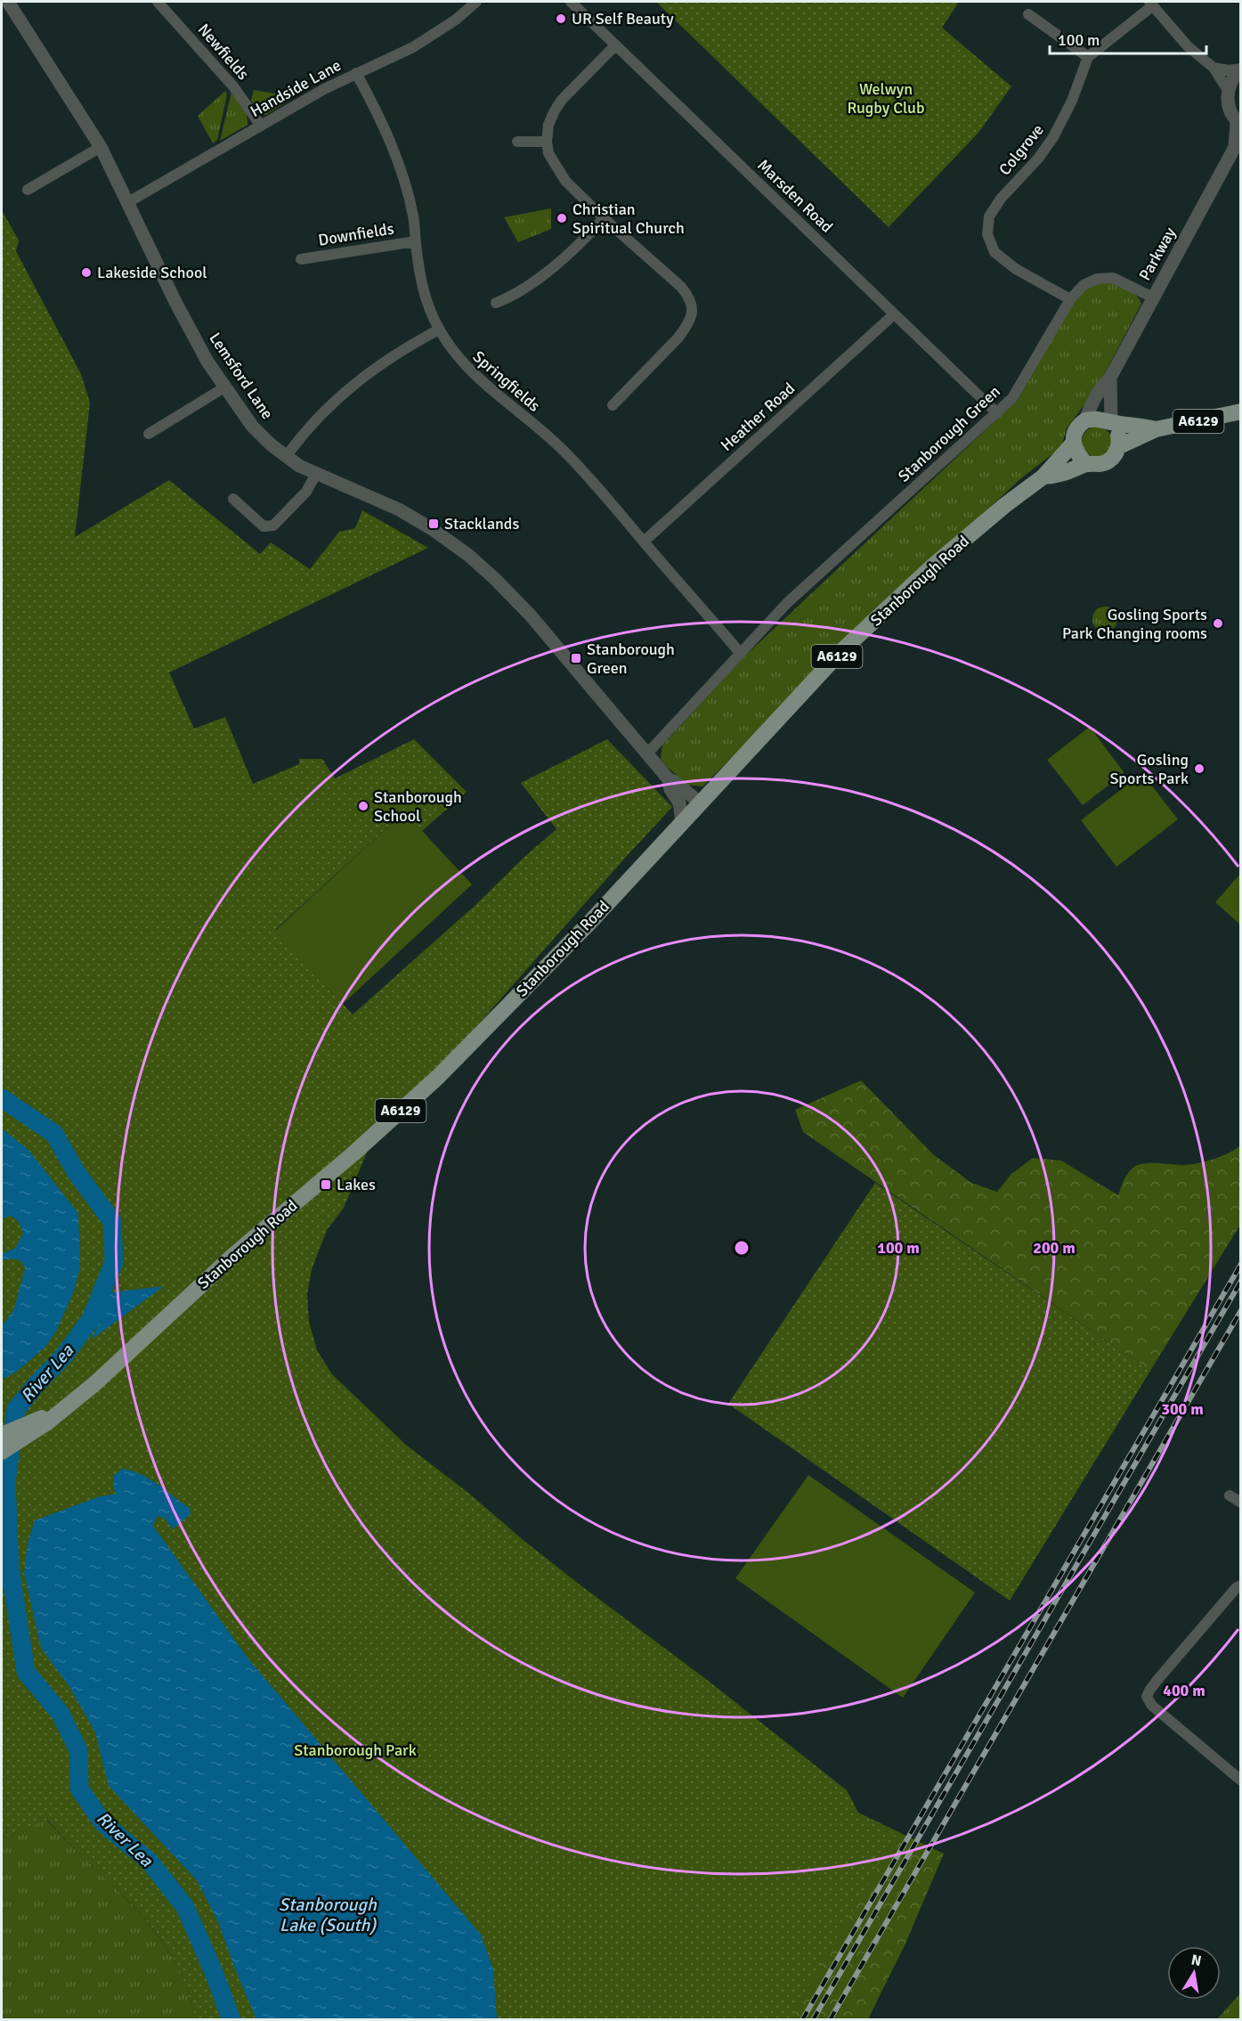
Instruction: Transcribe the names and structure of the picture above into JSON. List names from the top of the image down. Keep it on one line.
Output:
{"streets":{"main road":["A6129","Stanborough Road"],"street":["Newfields","Handside Lane","Colgrove","Marsden Road","Downfields","Parkway","Lemsford Lane","Springfields","Heather Road","Stanborough Green"]},"crossings":[["Newfields","Handside Lane"],["Handside Lane","Lemsford Lane"],["Handside Lane","Springfields"],["Colgrove","Stanborough Green"],["Marsden Road","Heather Road"],["Marsden Road","Stanborough Green"],["Downfields","Springfields"],["Parkway","Stanborough Green"],["Parkway","Stanborough Road"],["Lemsford Lane","Stanborough Green"],["Lemsford Lane","Stanborough Road"],["Springfields","Heather Road"],["Springfields","Stanborough Green"],["A6129","Stanborough Road"]],"water":["River Lea","Stanborough Lake (South)"],"parks":["Welwyn Rugby Club","Stanborough Park"],"places":{"other":["UR Self Beauty","Christian Spiritual Church","Lakeside School","Gosling Sports Park Changing rooms","Gosling Sports Park","Stanborough School"],"transit":["Stacklands","Stanborough Green","Lakes"]},"scale_bar":"100 m","north":"top","rings":["100 m","200 m","300 m","400 m"]}
